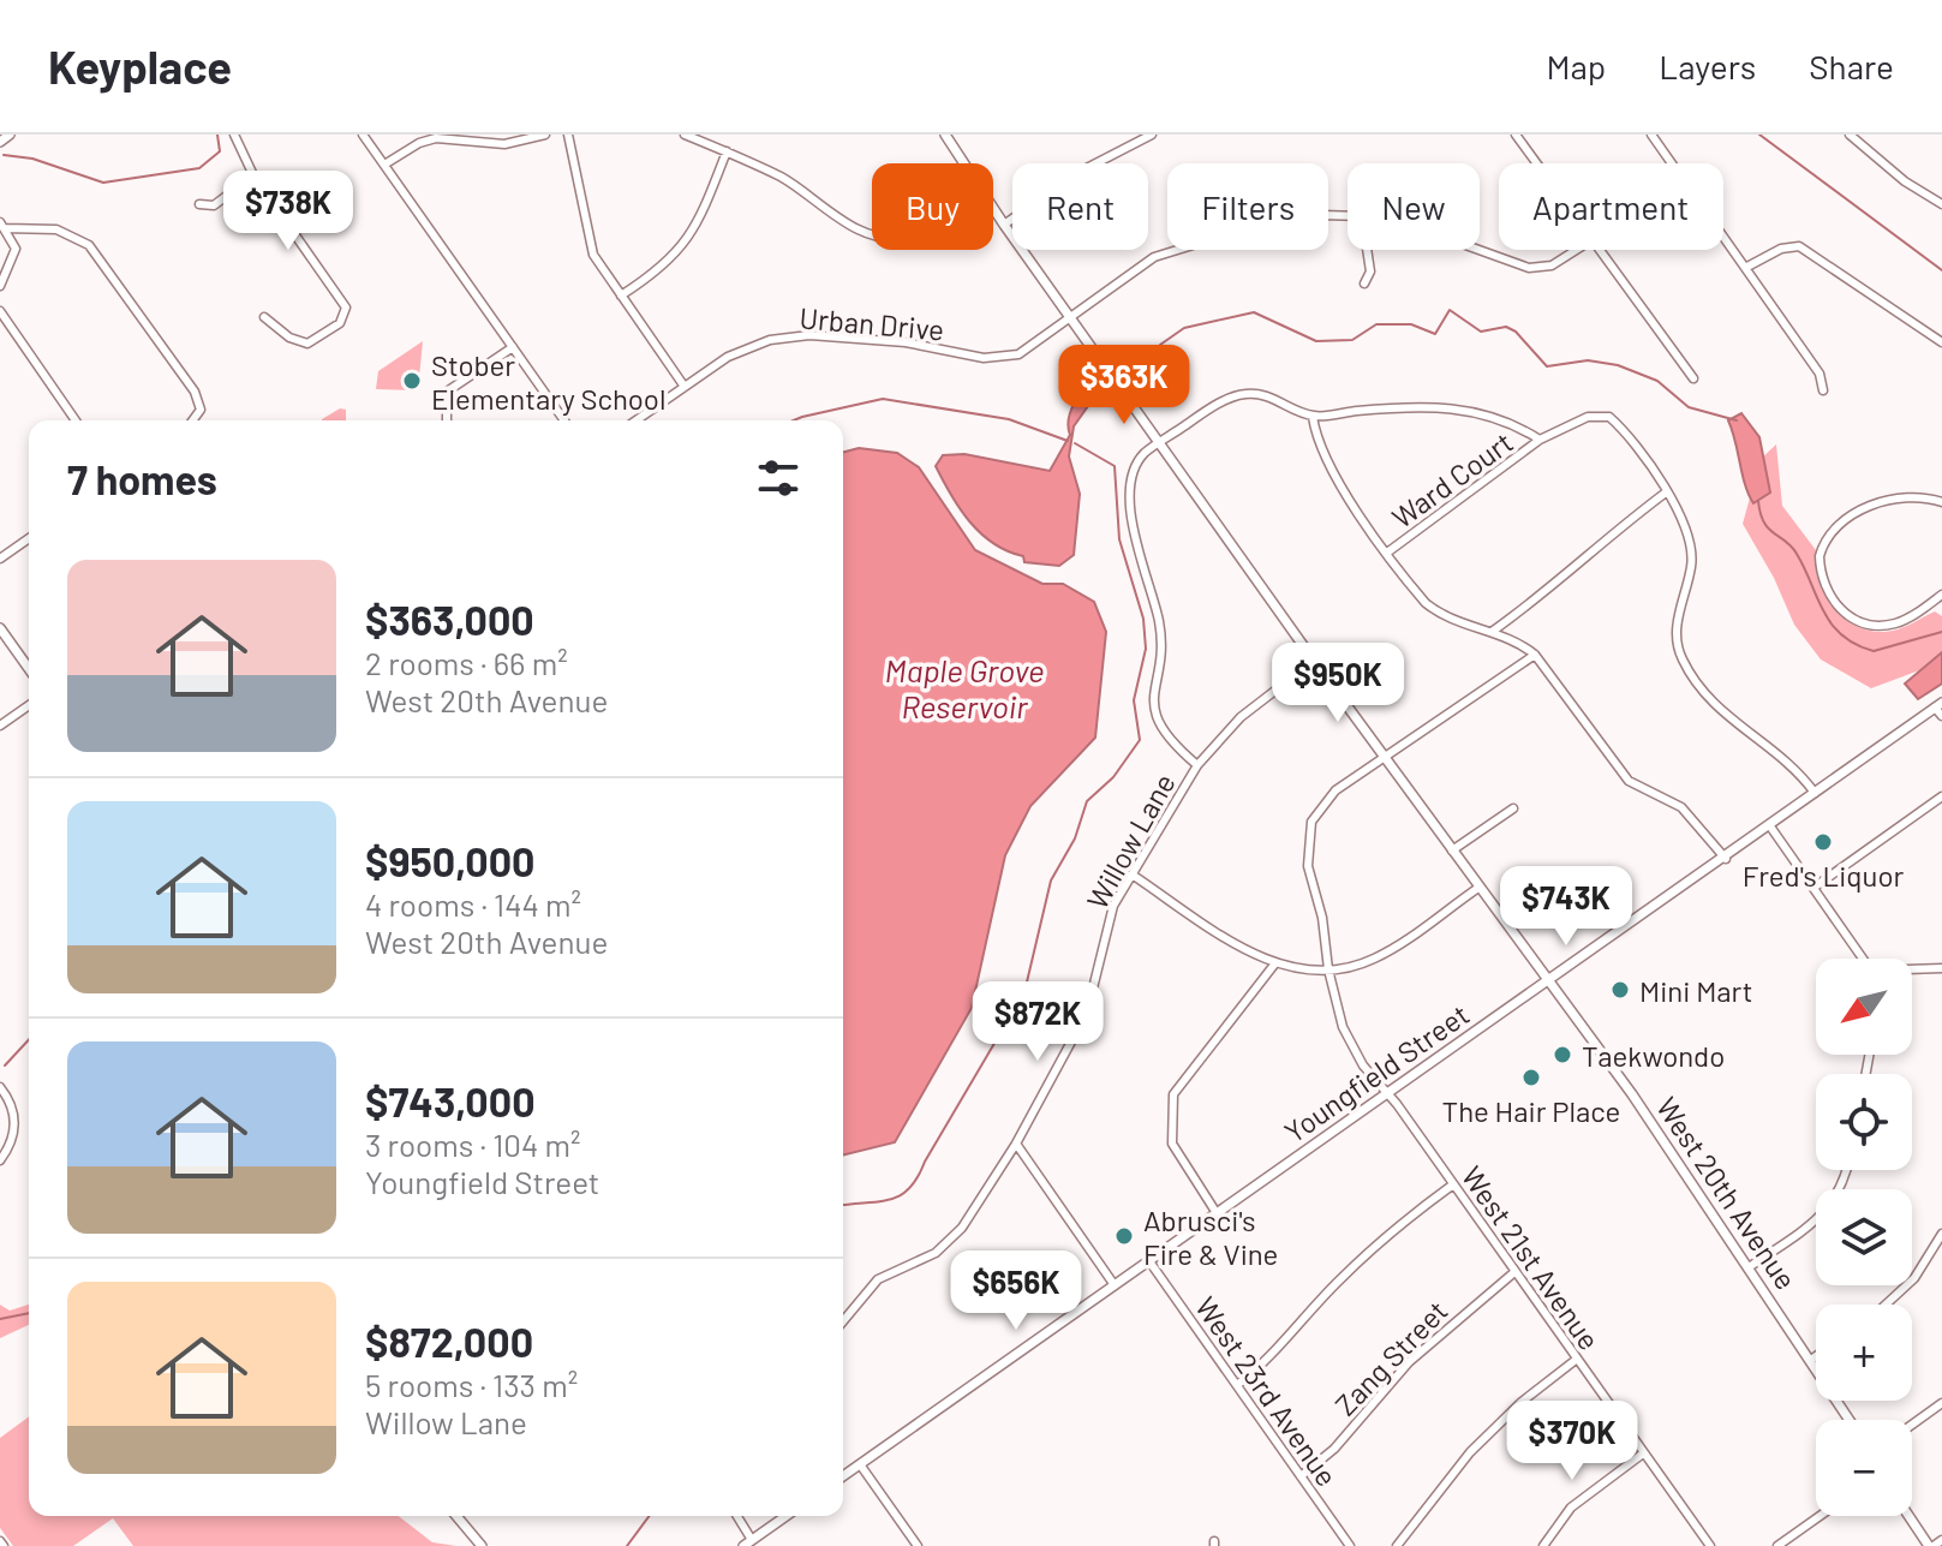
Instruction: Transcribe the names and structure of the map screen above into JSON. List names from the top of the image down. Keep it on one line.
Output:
{"streets":{"street":["Urban Drive","Ward Court","Willow Lane","Youngfield Street","West 20th Avenue","West 21st Avenue","Zang Street","West 23rd Avenue"]},"crossings":[["Urban Drive","West 20th Avenue"],["Ward Court","Willow Lane"],["Willow Lane","West 20th Avenue"],["Youngfield Street","West 20th Avenue"],["Youngfield Street","West 21st Avenue"],["Youngfield Street","West 23rd Avenue"],["West 20th Avenue","West 21st Avenue"],["West 21st Avenue","Zang Street"],["Zang Street","West 23rd Avenue"]],"water":["Maple Grove Reservoir"],"places":["Stober Elementary School","Fred's Liquor","Mini Mart","Taekwondo","The Hair Place","Abrusci's Fire & Vine"],"north":"bottom left","page":{"header":"Keyplace","nav":["Map","Layers","Share"],"chip":["Buy","Rent","Filters","New","Apartment"],"price":["$738K","$363K","$950K","$743K","$872K","$656K","$370K"],"heading":"7 homes","list":[{"name":"$363,000","note":"2 rooms · 66 m² · West 20th Avenue"},{"name":"$950,000","note":"4 rooms · 144 m² · West 20th Avenue"},{"name":"$743,000","note":"3 rooms · 104 m² · Youngfield Street"},{"name":"$872,000","note":"5 rooms · 133 m² · Willow Lane"}],"map_buttons":["+","−"]}}
